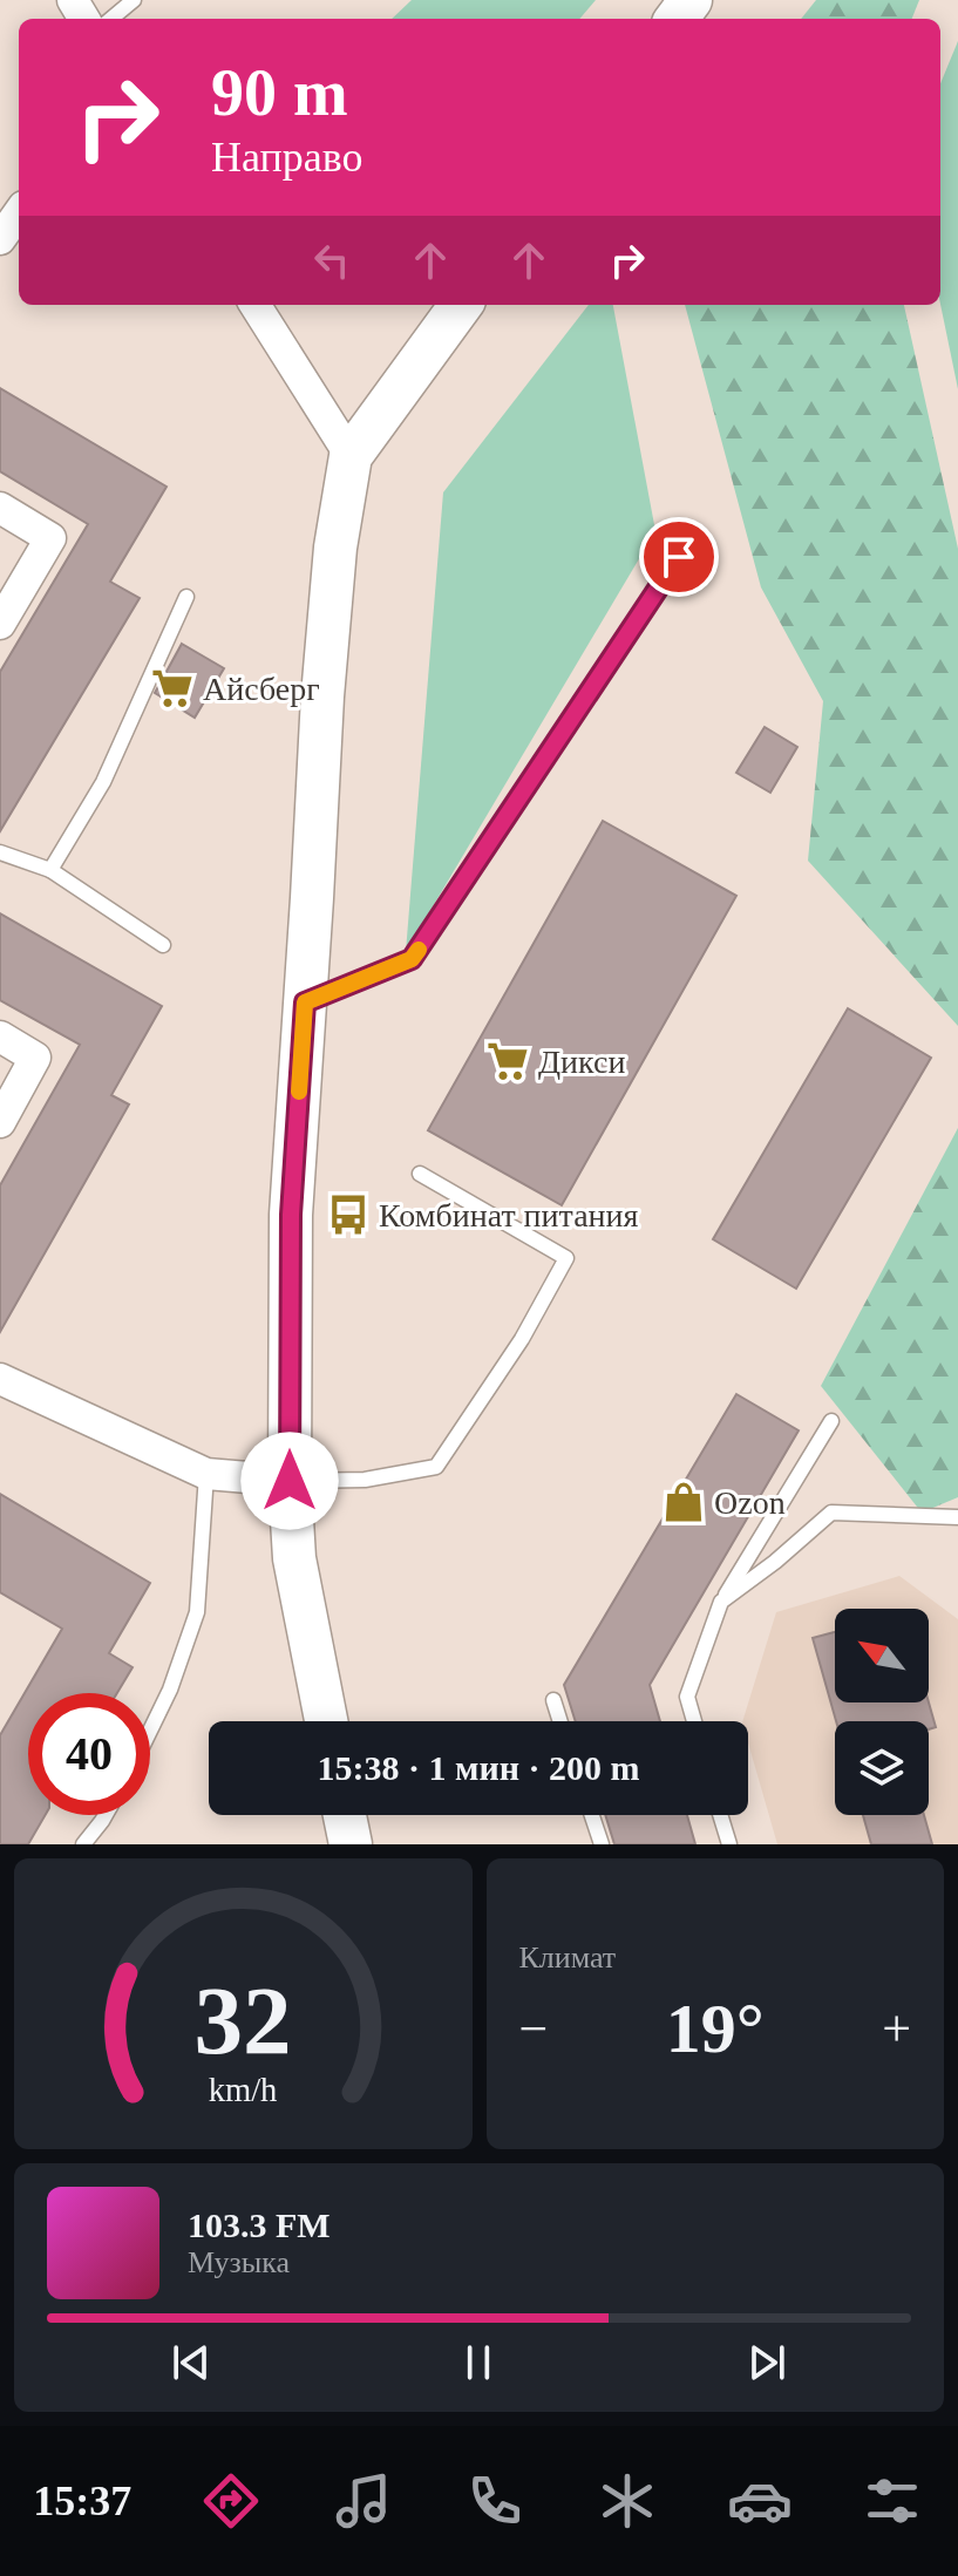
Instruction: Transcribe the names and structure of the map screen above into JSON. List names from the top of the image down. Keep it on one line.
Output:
{"places":{"supermarket":["Айсберг","Дикси"],"bus stop":["Комбинат питания"],"shop":["Ozon"]},"north":"top left","page":{"turn":["90 m","Направо"],"limit":"40","trip":"15:38 · 1 мин · 200 m","tile":"Климат","heat":["−","19°","+"],"song":["103.3 FM","Музыка"],"tabs":"15:37","gauge":["32","km/h"]}}
